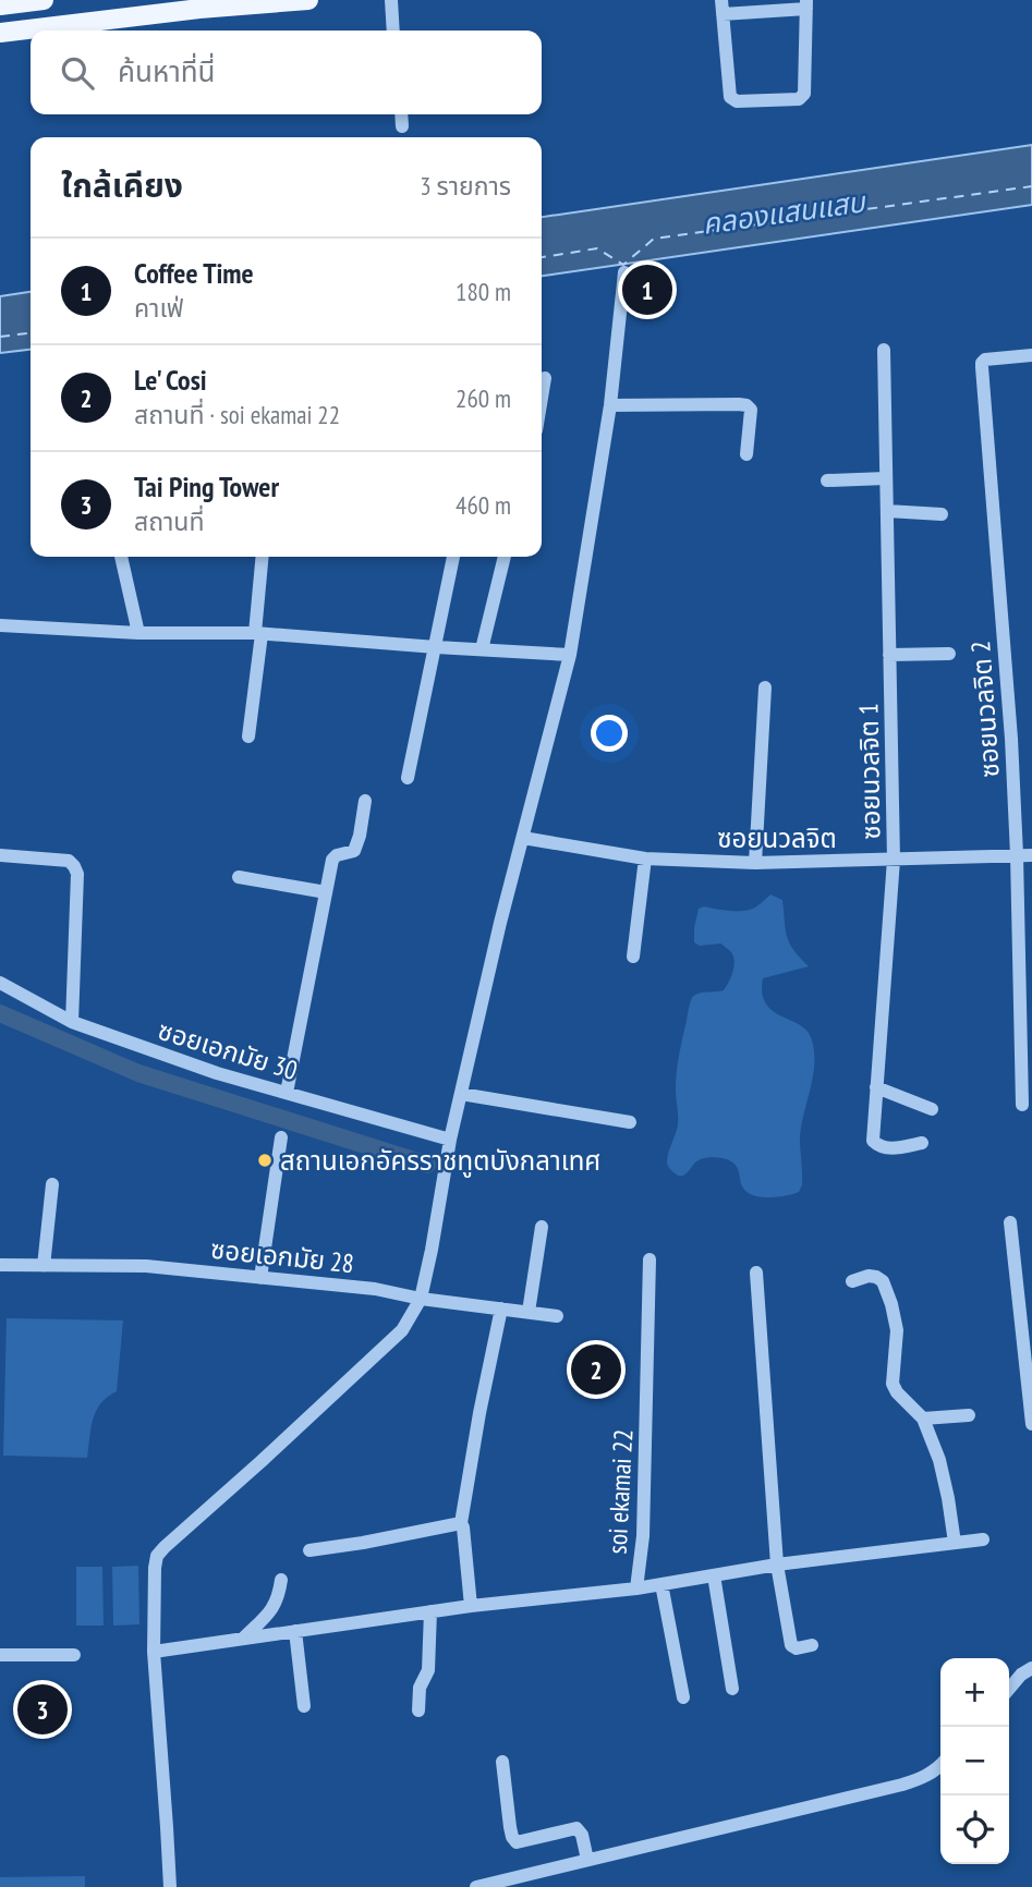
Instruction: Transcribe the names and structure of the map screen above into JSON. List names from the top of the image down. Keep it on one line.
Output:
{"streets":{"street":["ซอยนวลจิต 2","ซอยนวลจิต 1","ซอยนวลจิต","ซอยเอกมัย 30","ซอยเอกมัย 28","soi ekamai 22"]},"crossings":[["ซอยนวลจิต 2","ซอยนวลจิต"],["ซอยนวลจิต 1","ซอยนวลจิต"]],"water":["คลองแสนแสบ"],"places":["สถานเอกอัครราชทูตบังกลาเทศ"],"page":{"search":"ค้นหาที่นี่","heading":["ใกล้เคียง","3 รายการ"],"list":[{"mark":"1","name":"Coffee Time","note":"คาเฟ่","value":"180 m"},{"mark":"2","name":"Le' Cosi","note":"สถานที่ · soi ekamai 22","value":"260 m"},{"mark":"3","name":"Tai Ping Tower","note":"สถานที่","value":"460 m"}],"pins":["1","2","3"],"map_buttons":["+","−"]}}
